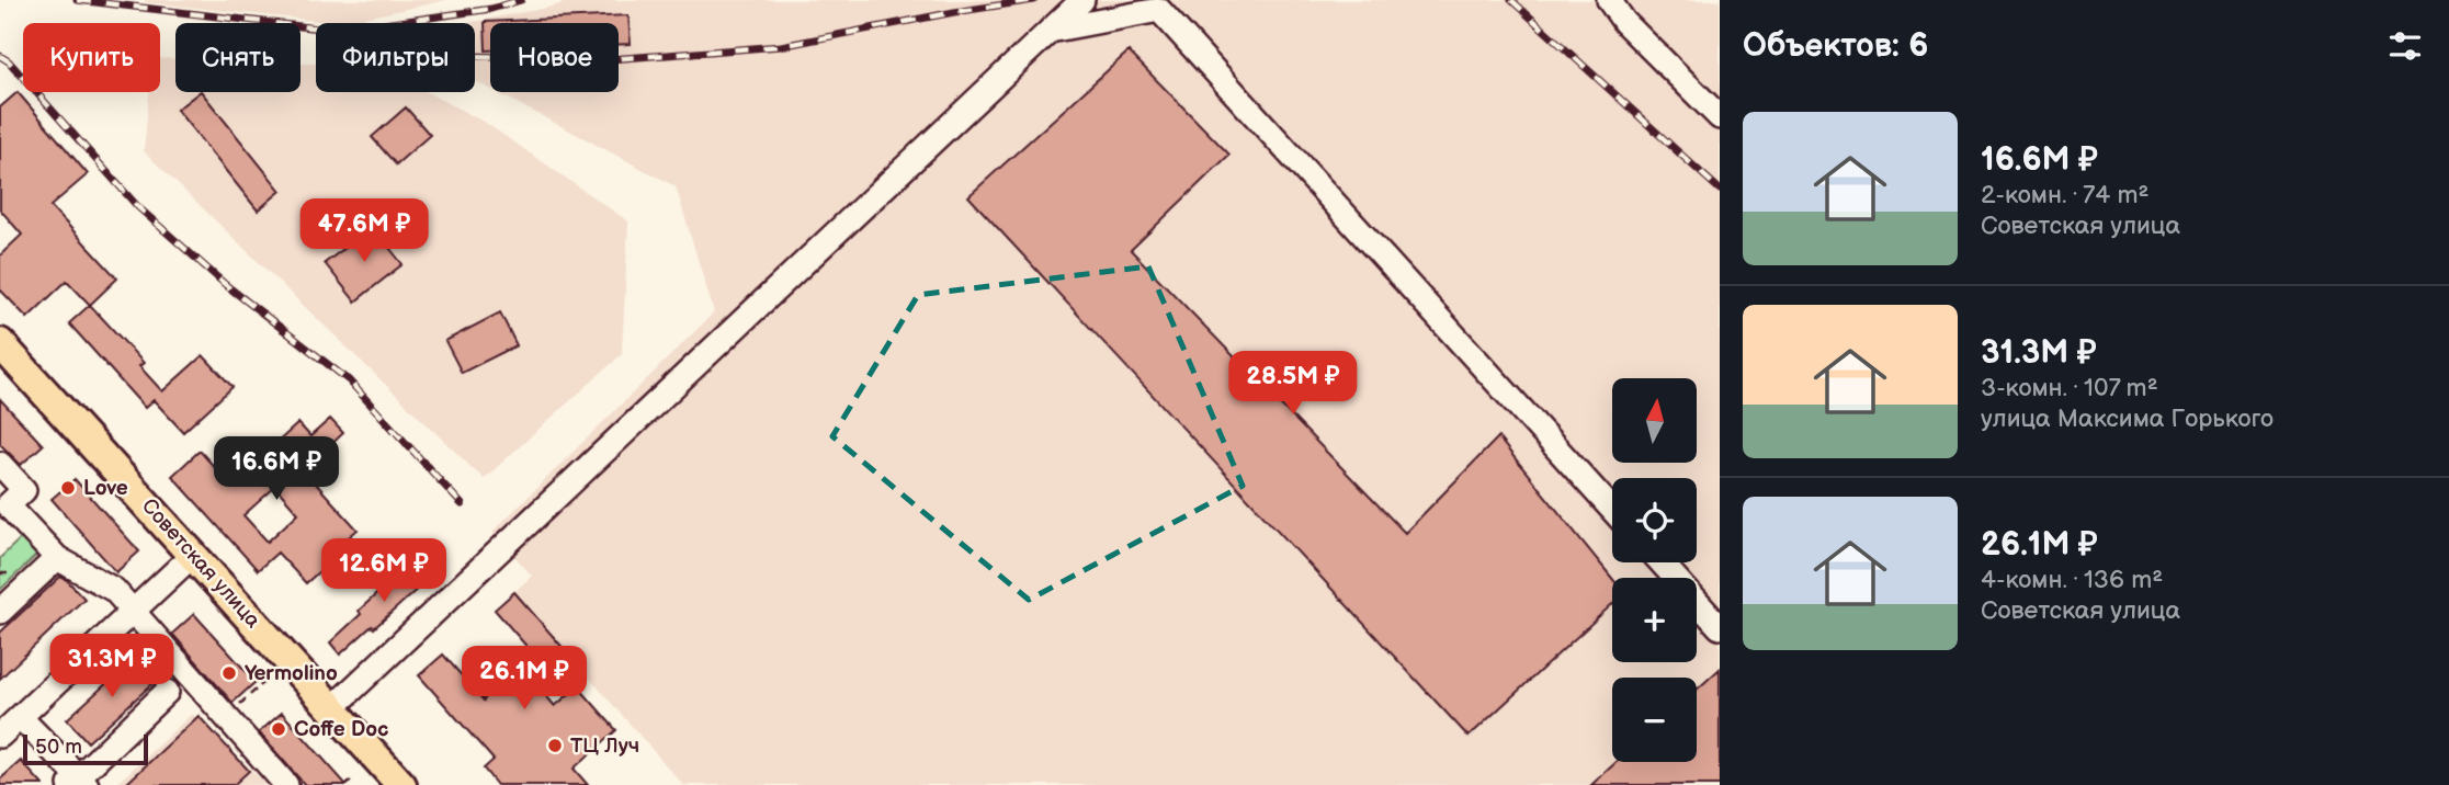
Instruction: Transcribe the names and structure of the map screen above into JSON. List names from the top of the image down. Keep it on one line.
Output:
{"streets":{"main road":["Советская улица"]},"places":["Love","Yermolino","Coffe Doc","ТЦ Луч"],"scale_bar":"50 m","north":"top","page":{"heading":"Объектов: 6","chip":["Купить","Снять","Фильтры","Новое"],"list":[{"name":"16.6M ₽","note":"2-комн. · 74 m² · Советская улица"},{"name":"31.3M ₽","note":"3-комн. · 107 m² · улица Максима Горького"},{"name":"26.1M ₽","note":"4-комн. · 136 m² · Советская улица"}],"price":["47.6M ₽","28.5M ₽","16.6M ₽","12.6M ₽","31.3M ₽","26.1M ₽"],"map_buttons":["+","−"],"scale":"50 m"}}
